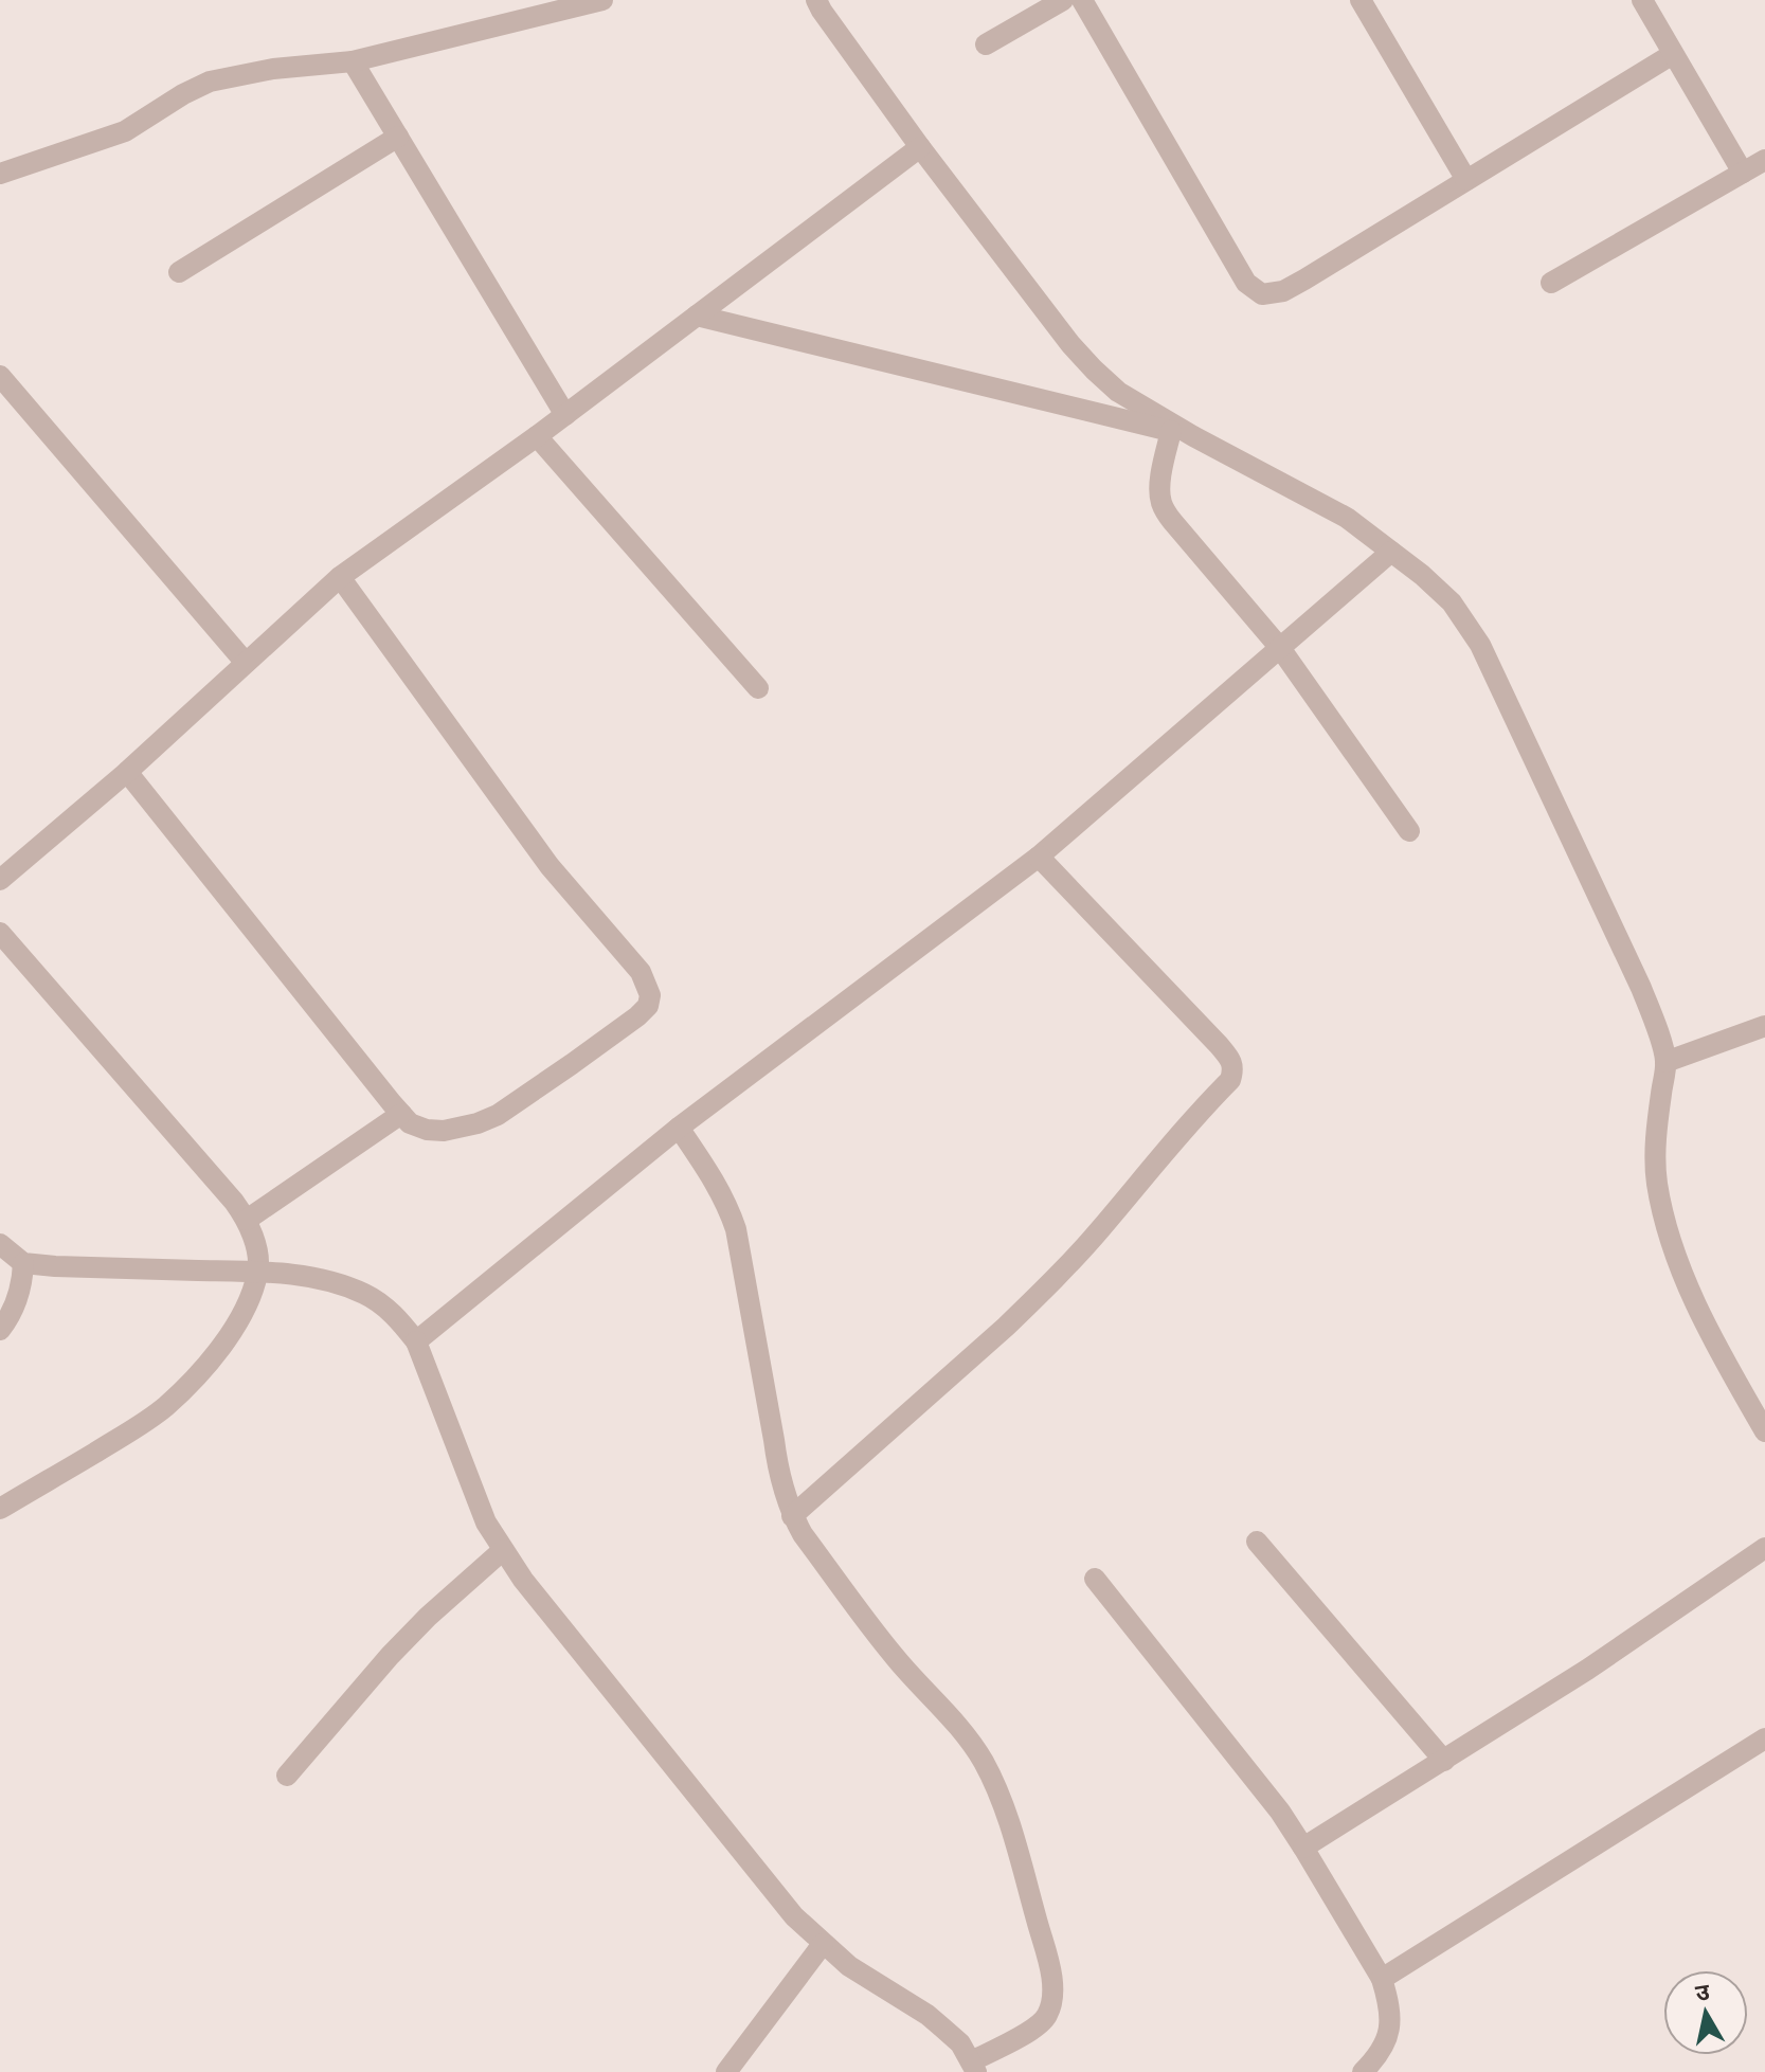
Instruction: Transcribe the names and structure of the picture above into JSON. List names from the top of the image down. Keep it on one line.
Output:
{"north":"top"}
